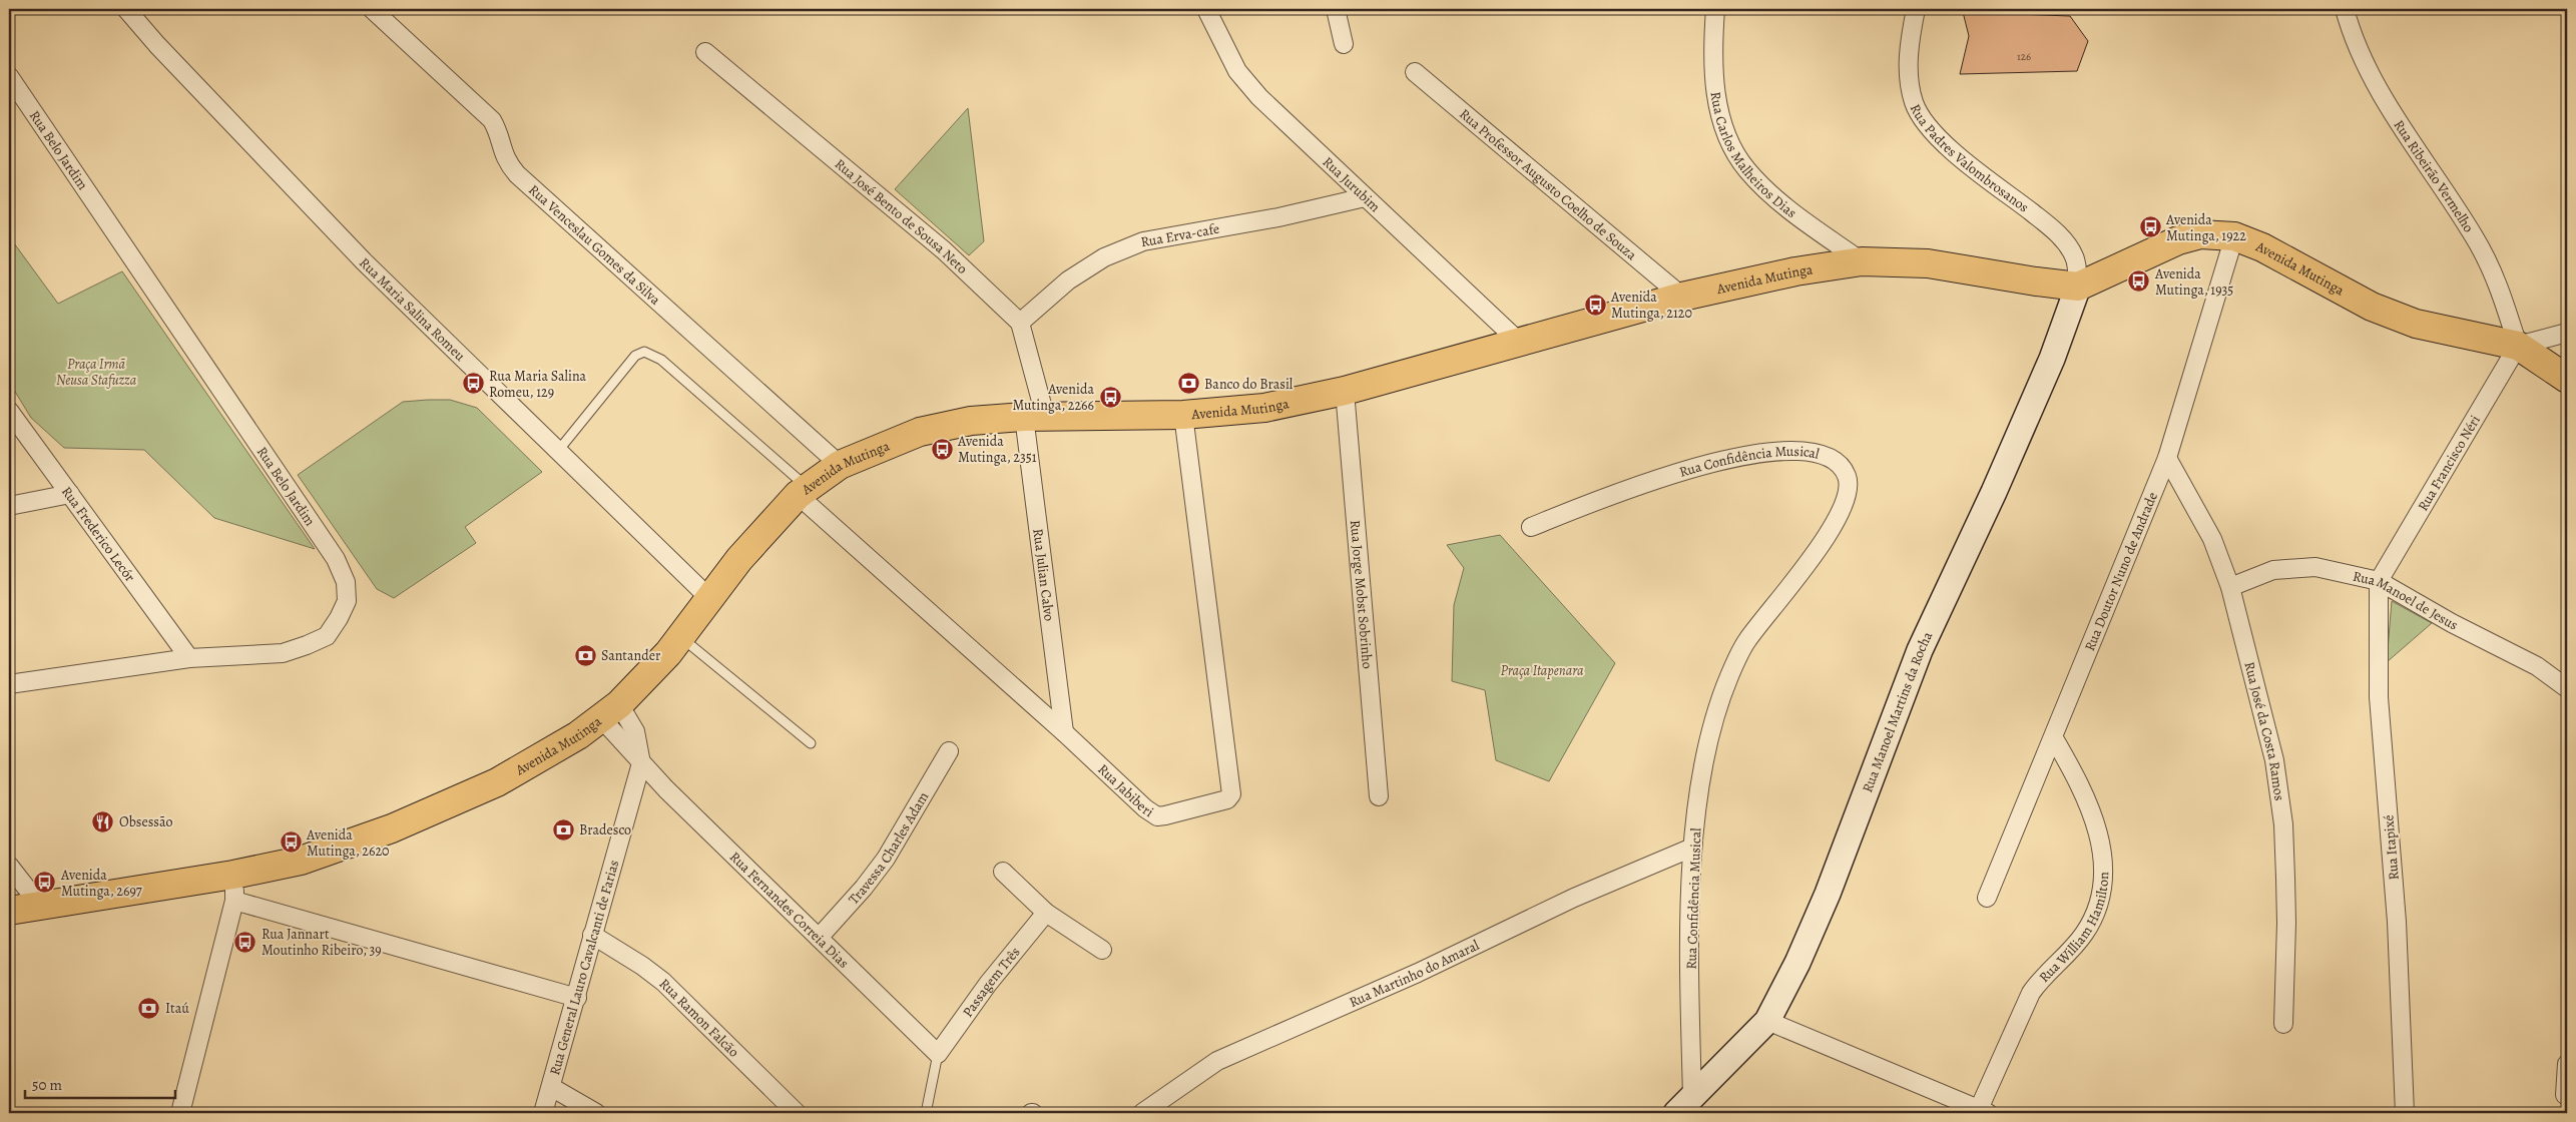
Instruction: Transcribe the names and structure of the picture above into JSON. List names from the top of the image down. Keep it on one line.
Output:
{"streets":{"main road":["Avenida Mutinga","Rua Manoel Martins da Rocha"],"street":["Rua Belo Jardim","Rua Carlos Malheiros Dias","Rua Padres Valombrosanos","Rua Ribeirão Vermelho","Rua Jurubim","Rua Professor Augusto Coelho de Souza","Rua José Bento de Sousa Neto","Rua Erva-cafe","Rua Venceslau Gomes da Silva","Rua Maria Salina Romeu","Rua Francisco Néri","Rua Confidência Musical","Rua Frederico Lecór","Rua Doutor Nuno de Andrade","Rua Julian Calvo","Rua Jorge Mobst Sobrinho","Rua Manoel de Jesus","Rua José da Costa Ramos","Rua Jabiberi","Travessa Charles Adam","Rua Itapixé","Rua Fernandes Correia Dias","Rua William Hamilton","Rua General Lauro Cavalcanti de Farias","Rua Martinho do Amaral","Passagem Três","Rua Ramon Falcão"]},"crossings":[["Rua Belo Jardim","Rua Frederico Lecór"],["Rua Carlos Malheiros Dias","Avenida Mutinga"],["Rua Padres Valombrosanos","Avenida Mutinga"],["Rua Padres Valombrosanos","Rua Manoel Martins da Rocha"],["Rua Ribeirão Vermelho","Avenida Mutinga"],["Rua Ribeirão Vermelho","Rua Francisco Néri"],["Rua Jurubim","Rua Erva-cafe"],["Rua Jurubim","Avenida Mutinga"],["Rua Professor Augusto Coelho de Souza","Avenida Mutinga"],["Rua José Bento de Sousa Neto","Rua Erva-cafe"],["Rua Venceslau Gomes da Silva","Avenida Mutinga"],["Avenida Mutinga","Rua Maria Salina Romeu"],["Avenida Mutinga","Rua Francisco Néri"],["Avenida Mutinga","Rua Doutor Nuno de Andrade"],["Avenida Mutinga","Rua Julian Calvo"],["Avenida Mutinga","Rua Jorge Mobst Sobrinho"],["Avenida Mutinga","Rua Manoel Martins da Rocha"],["Avenida Mutinga","Rua Jabiberi"],["Rua Francisco Néri","Rua Manoel de Jesus"],["Rua Francisco Néri","Rua Itapixé"],["Rua Confidência Musical","Rua Manoel Martins da Rocha"],["Rua Confidência Musical","Rua Martinho do Amaral"],["Rua Doutor Nuno de Andrade","Rua José da Costa Ramos"],["Rua Doutor Nuno de Andrade","Rua William Hamilton"],["Rua Julian Calvo","Rua Jabiberi"],["Rua Manoel de Jesus","Rua José da Costa Ramos"],["Rua Manoel de Jesus","Rua Itapixé"],["Travessa Charles Adam","Rua Fernandes Correia Dias"],["Rua Fernandes Correia Dias","Rua General Lauro Cavalcanti de Farias"],["Rua Fernandes Correia Dias","Passagem Três"],["Rua General Lauro Cavalcanti de Farias","Rua Ramon Falcão"]],"parks":["Praça Irmã Neusa Stafuzza","Praça Itapenara"],"places":{"bus stop":["Avenida Mutinga, 1922","Avenida Mutinga, 1935","Avenida Mutinga, 2120","Rua Maria Salina Romeu, 129","Avenida Mutinga, 2266","Avenida Mutinga, 2351","Avenida Mutinga, 2620","Avenida Mutinga, 2697","Rua Jannart Moutinho Ribeiro, 39"],"bank":["Banco do Brasil","Santander","Bradesco","Itaú"],"restaurant":["Obsessão"]},"house_numbers":["126"],"scale_bar":"50 m"}
